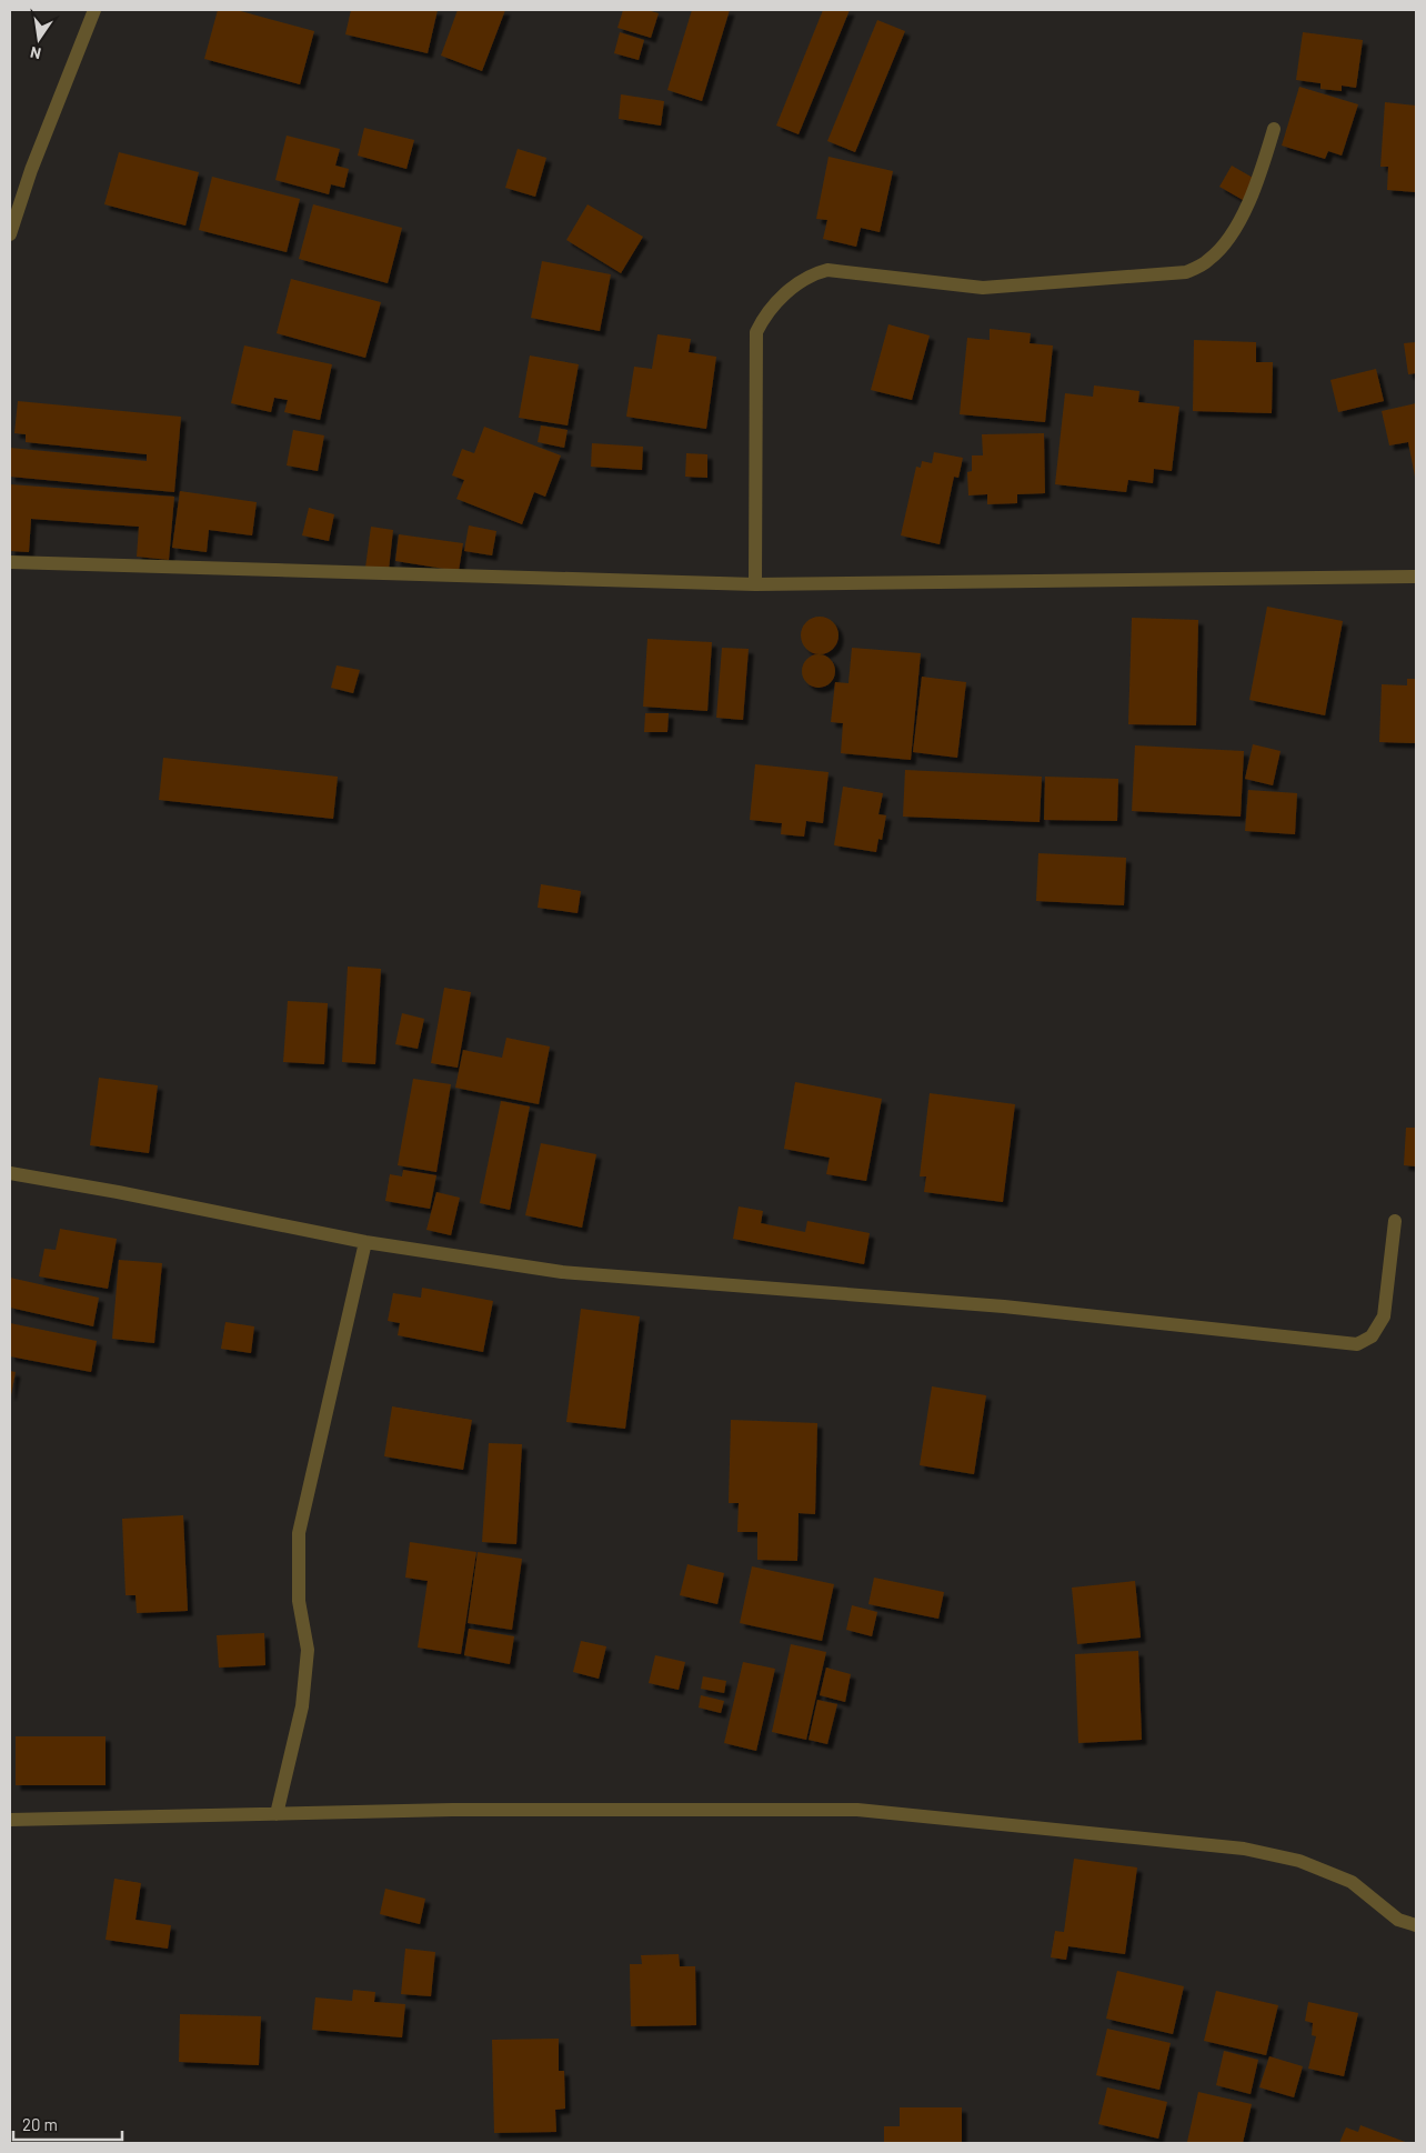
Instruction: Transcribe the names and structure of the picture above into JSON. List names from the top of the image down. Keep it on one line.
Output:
{"scale_bar":"20 m","north":"bottom"}
